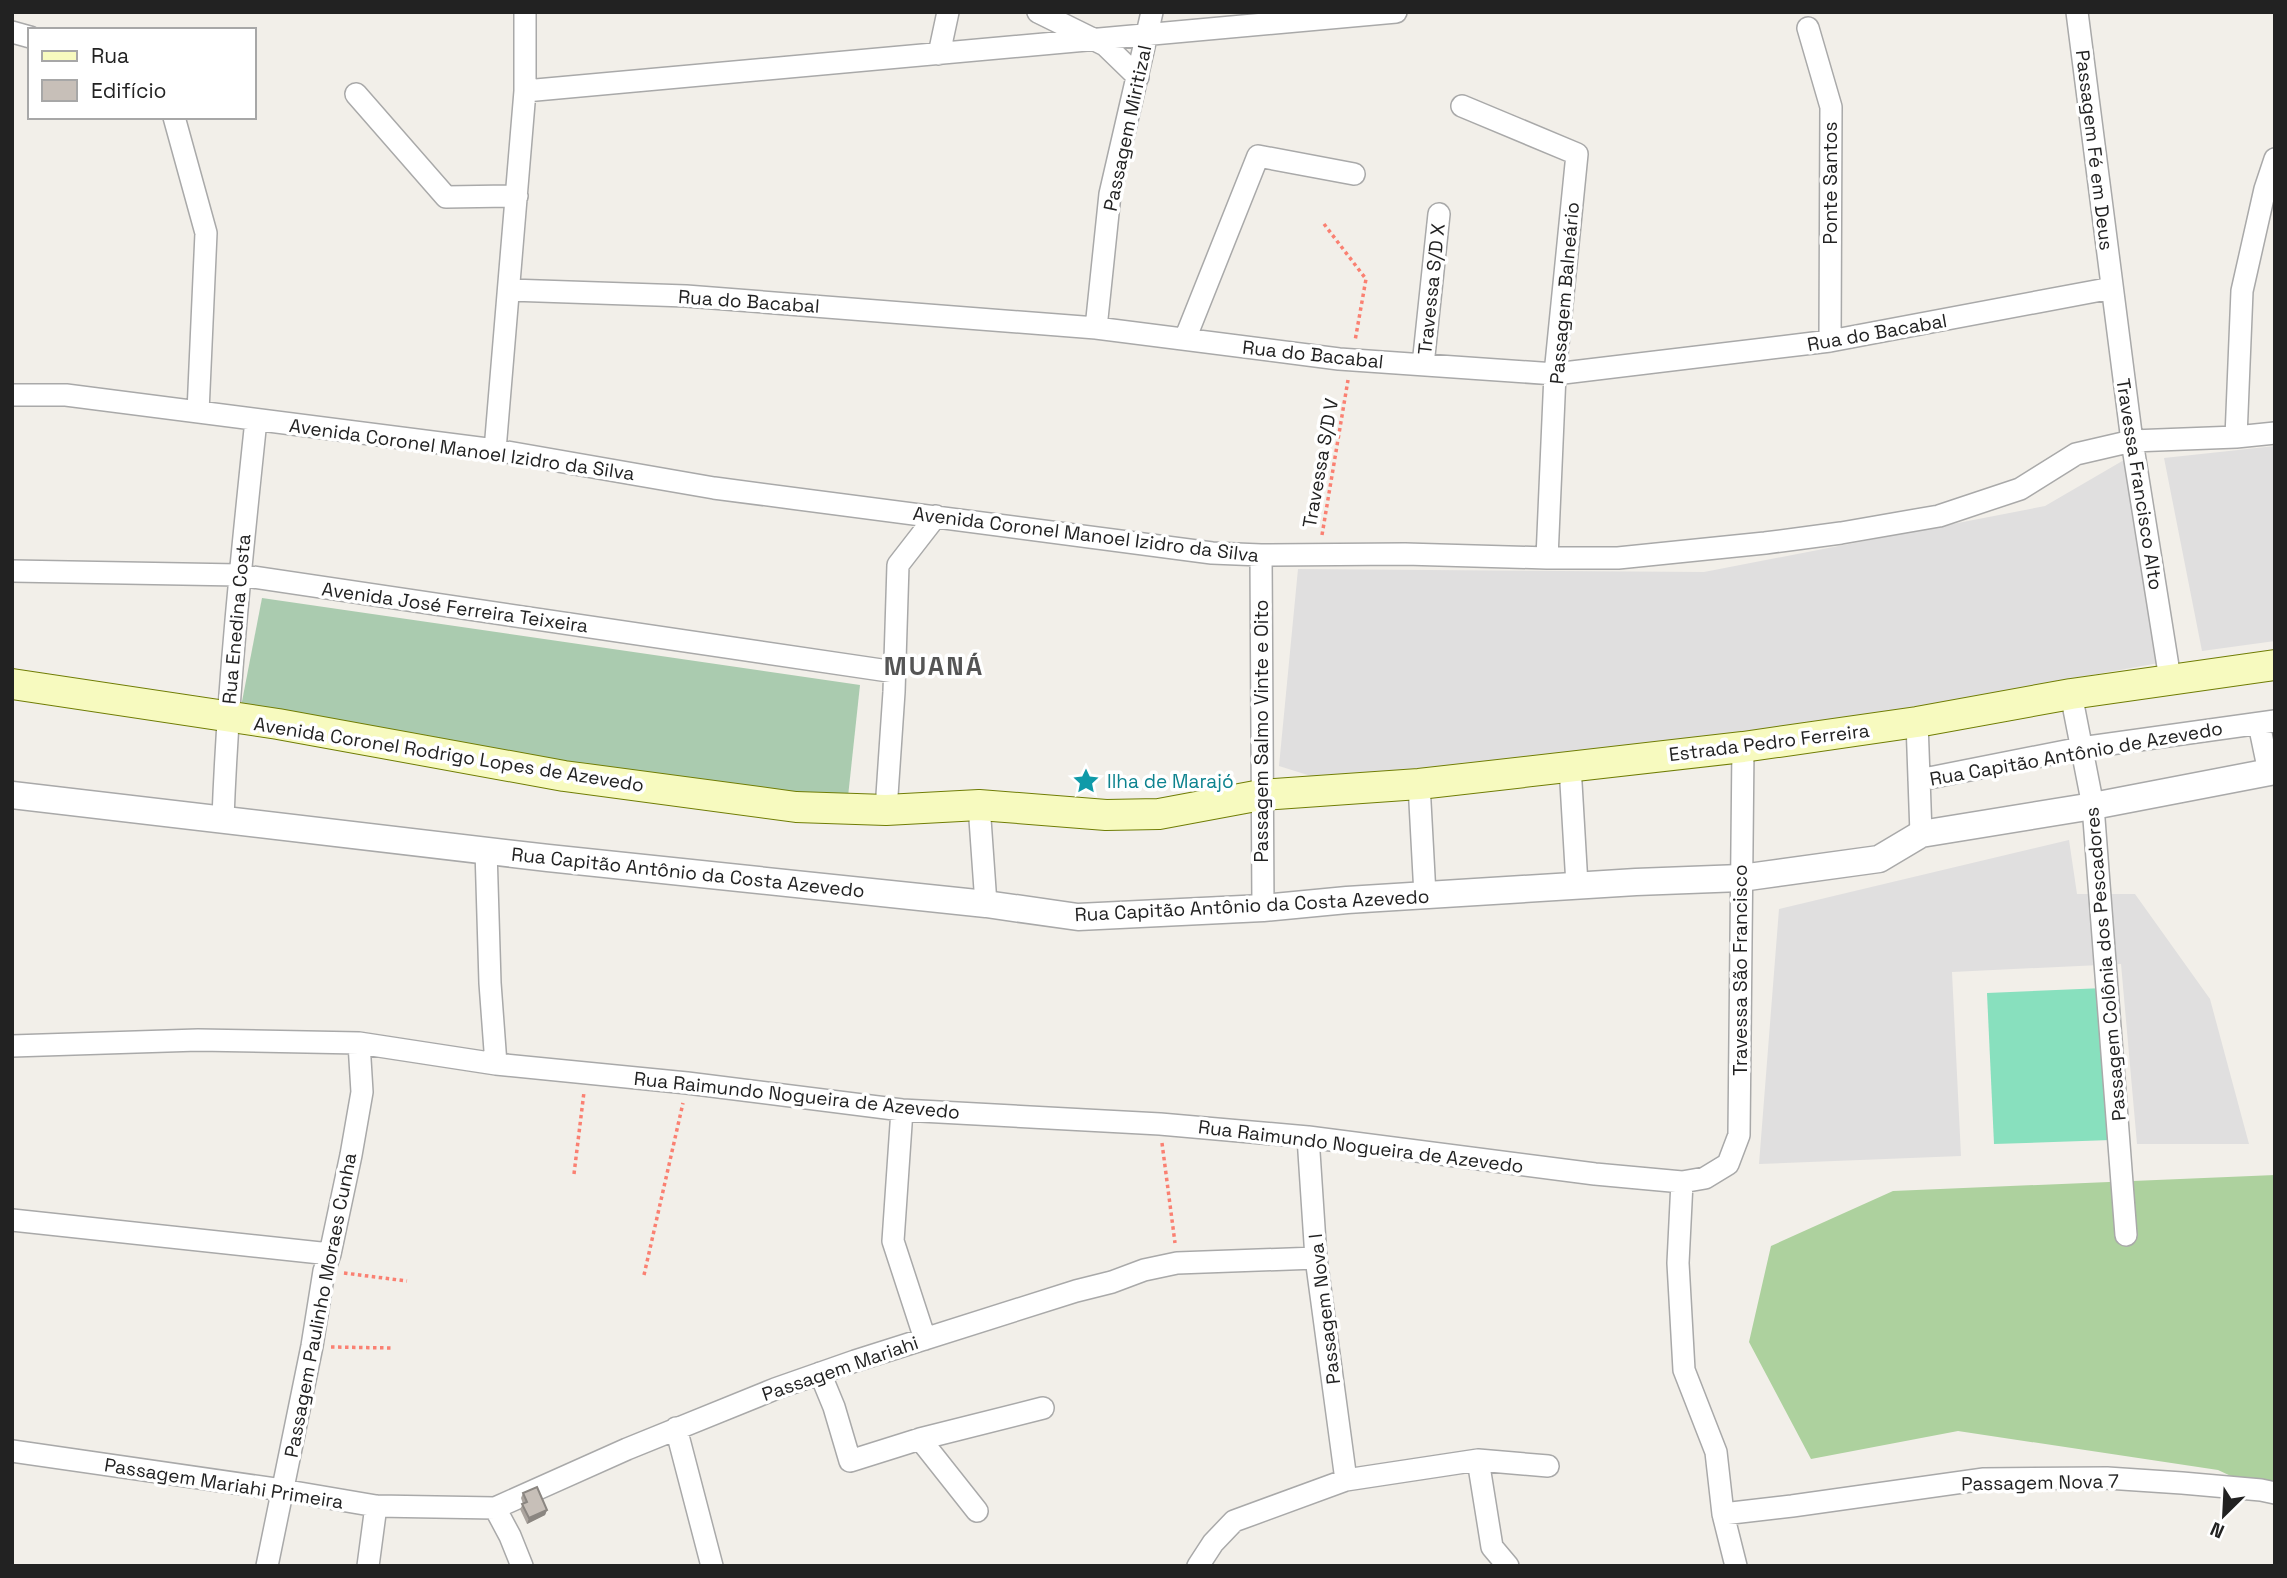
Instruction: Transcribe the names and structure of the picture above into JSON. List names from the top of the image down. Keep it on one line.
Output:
{"streets":{"main road":["Estrada Pedro Ferreira","Avenida Coronel Rodrigo Lopes de Azevedo"],"street":["Passagem Miritizal","Passagem Fé em Deus","Ponte Santos","Travessa S/D X","Passagem Balneário","Rua do Bacabal","Avenida Coronel Manoel Izidro da Silva","Travessa Francisco Alto","Avenida José Ferreira Teixeira","Rua Enedina Costa","Passagem Salmo Vinte e Oito","Rua Capitão Antônio de Azevedo","Rua Capitão Antônio da Costa Azevedo","Passagem Colônia dos Pescadores","Travessa São Francisco","Rua Raimundo Nogueira de Azevedo","Passagem Paulinho Moraes Cunha","Passagem Nova I","Passagem Mariahi","Passagem Nova 7","Passagem Mariahi Primeira"],"path":["Travessa S/D V"]},"crossings":[["Passagem Miritizal","Rua do Bacabal"],["Passagem Fé em Deus","Rua do Bacabal"],["Passagem Fé em Deus","Travessa Francisco Alto"],["Ponte Santos","Rua do Bacabal"],["Travessa S/D X","Rua do Bacabal"],["Passagem Balneário","Rua do Bacabal"],["Passagem Balneário","Avenida Coronel Manoel Izidro da Silva"],["Rua do Bacabal","Travessa S/D V"],["Rua do Bacabal","Travessa Francisco Alto"],["Avenida Coronel Manoel Izidro da Silva","Travessa S/D V"],["Avenida Coronel Manoel Izidro da Silva","Travessa Francisco Alto"],["Avenida Coronel Manoel Izidro da Silva","Rua Enedina Costa"],["Avenida Coronel Manoel Izidro da Silva","Passagem Salmo Vinte e Oito"],["Travessa Francisco Alto","Estrada Pedro Ferreira"],["Avenida José Ferreira Teixeira","Rua Enedina Costa"],["Rua Enedina Costa","Avenida Coronel Rodrigo Lopes de Azevedo"],["Rua Enedina Costa","Rua Capitão Antônio da Costa Azevedo"],["Passagem Salmo Vinte e Oito","Estrada Pedro Ferreira"],["Passagem Salmo Vinte e Oito","Rua Capitão Antônio da Costa Azevedo"],["Estrada Pedro Ferreira","Avenida Coronel Rodrigo Lopes de Azevedo"],["Estrada Pedro Ferreira","Passagem Colônia dos Pescadores"],["Estrada Pedro Ferreira","Travessa São Francisco"],["Rua Capitão Antônio de Azevedo","Passagem Colônia dos Pescadores"],["Rua Capitão Antônio da Costa Azevedo","Passagem Colônia dos Pescadores"],["Rua Capitão Antônio da Costa Azevedo","Travessa São Francisco"],["Travessa São Francisco","Rua Raimundo Nogueira de Azevedo"],["Rua Raimundo Nogueira de Azevedo","Passagem Paulinho Moraes Cunha"],["Rua Raimundo Nogueira de Azevedo","Passagem Nova I"],["Passagem Paulinho Moraes Cunha","Passagem Mariahi Primeira"],["Passagem Nova I","Passagem Mariahi"],["Passagem Mariahi","Passagem Mariahi Primeira"]],"districts":["MUANÁ"],"places":{"place":["Ilha de Marajó"]},"legend":["Rua","Edifício"],"north":"bottom left"}
